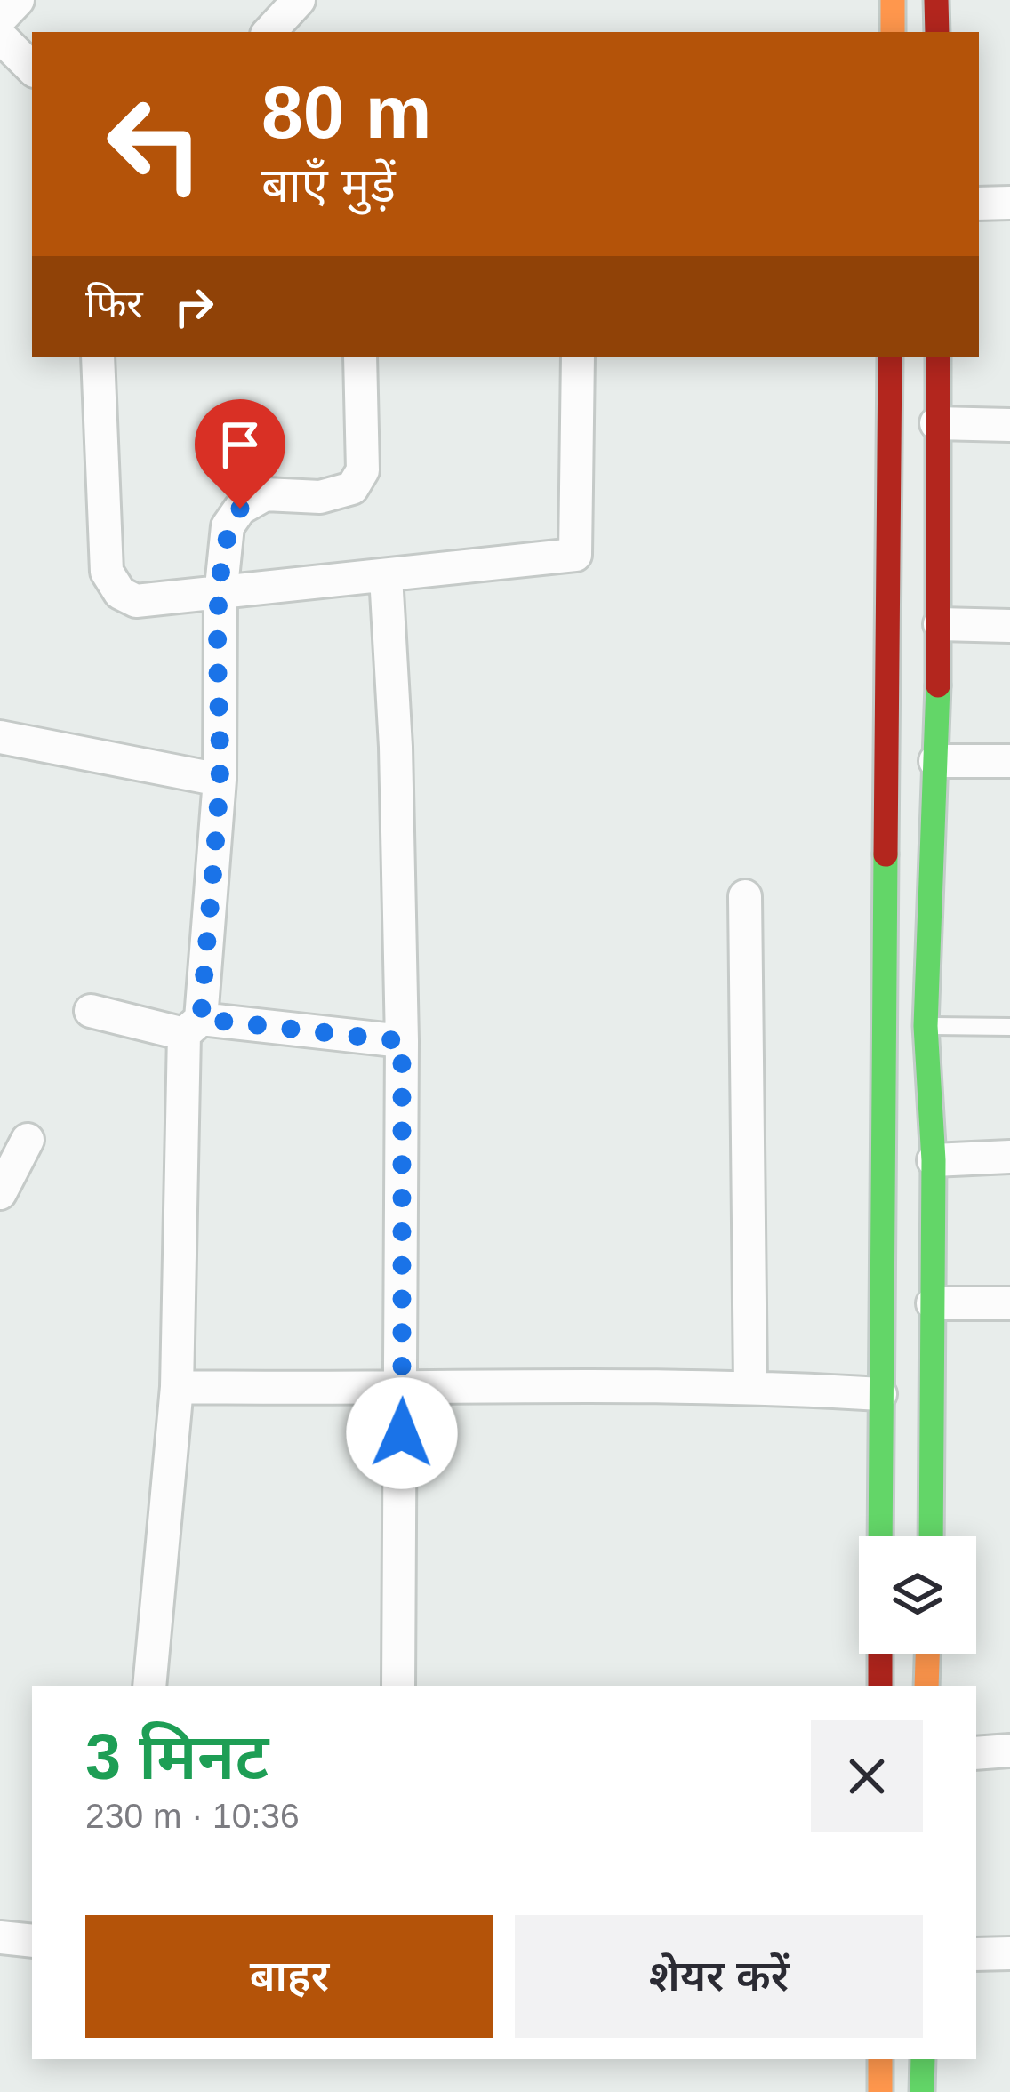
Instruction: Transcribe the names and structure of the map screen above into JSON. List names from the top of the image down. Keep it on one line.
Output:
{"page":{"turn":["80 m","बाएँ मुड़ें"],"then":"फिर","heading":["3 मिनट","230 m · 10:36"],"buttons":["बाहर","शेयर करें"]}}
